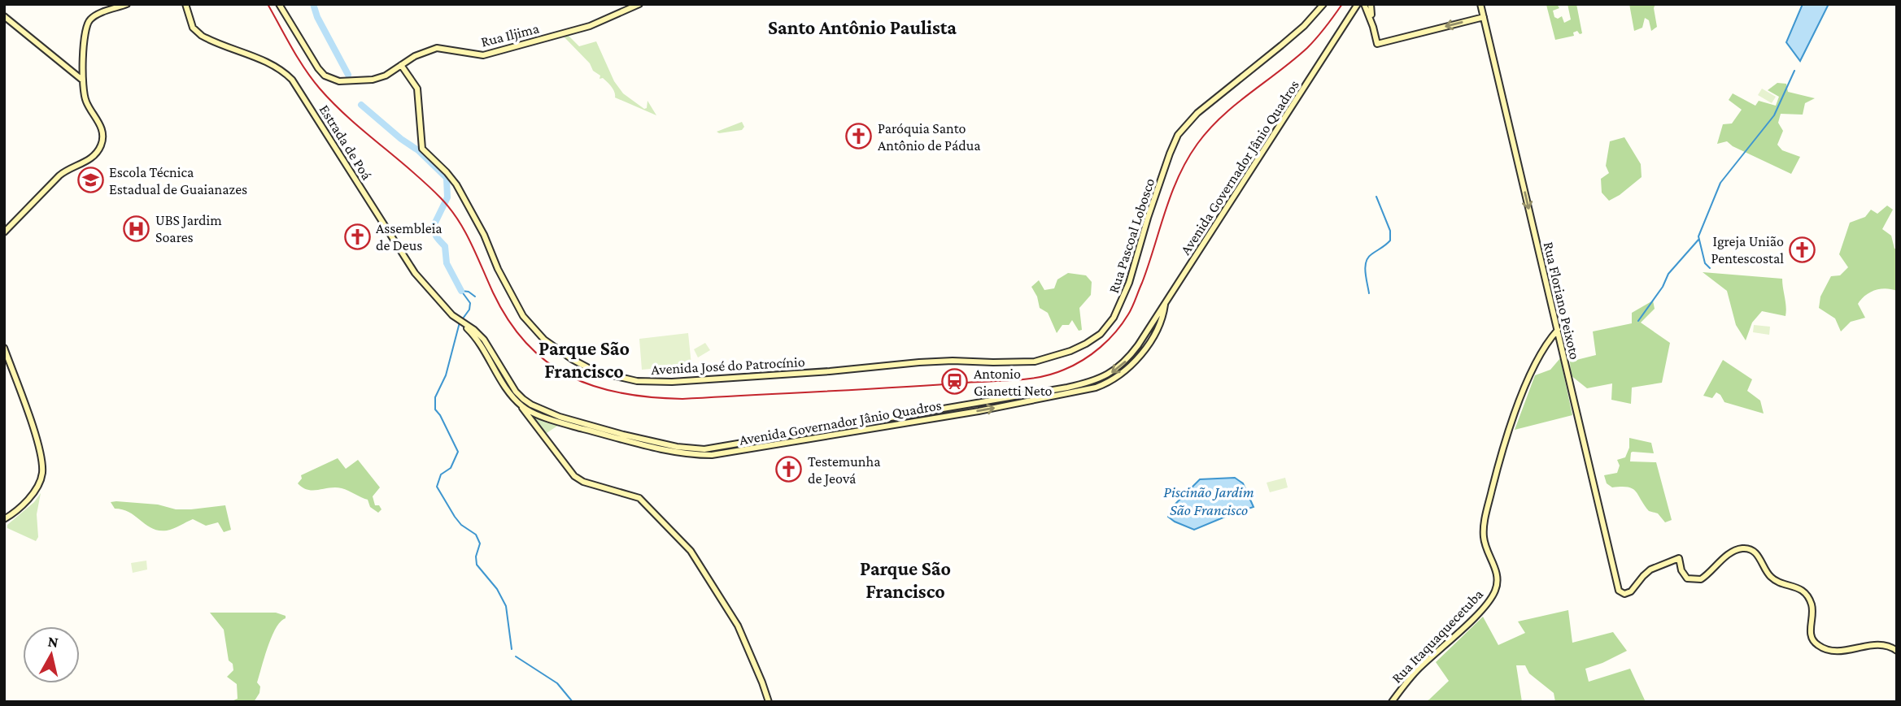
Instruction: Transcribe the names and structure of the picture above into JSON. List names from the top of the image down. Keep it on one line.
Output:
{"streets":{"main road":["Rua Iljima","Estrada de Poá","Avenida Governador Jânio Quadros","Rua Pascoal Lobosco","Rua Floriano Peixoto","Avenida José do Patrocínio","Rua Itaquaquecetuba"]},"crossings":[["Rua Iljima","Avenida José do Patrocínio"],["Rua Pascoal Lobosco","Avenida José do Patrocínio"],["Rua Floriano Peixoto","Rua Itaquaquecetuba"]],"districts":["Santo Antônio Paulista","Parque São Francisco","Parque São Francisco"],"water":["Piscinão Jardim São Francisco"],"places":{"church":["Paróquia Santo Antônio de Pádua","Assembleia de Deus","Igreja União Pentescostal","Testemunha de Jeová"],"school or university":["Escola Técnica Estadual de Guaianazes"],"hospital":["UBS Jardim Soares"],"station":["Antonio Gianetti Neto"]},"north":"top"}
